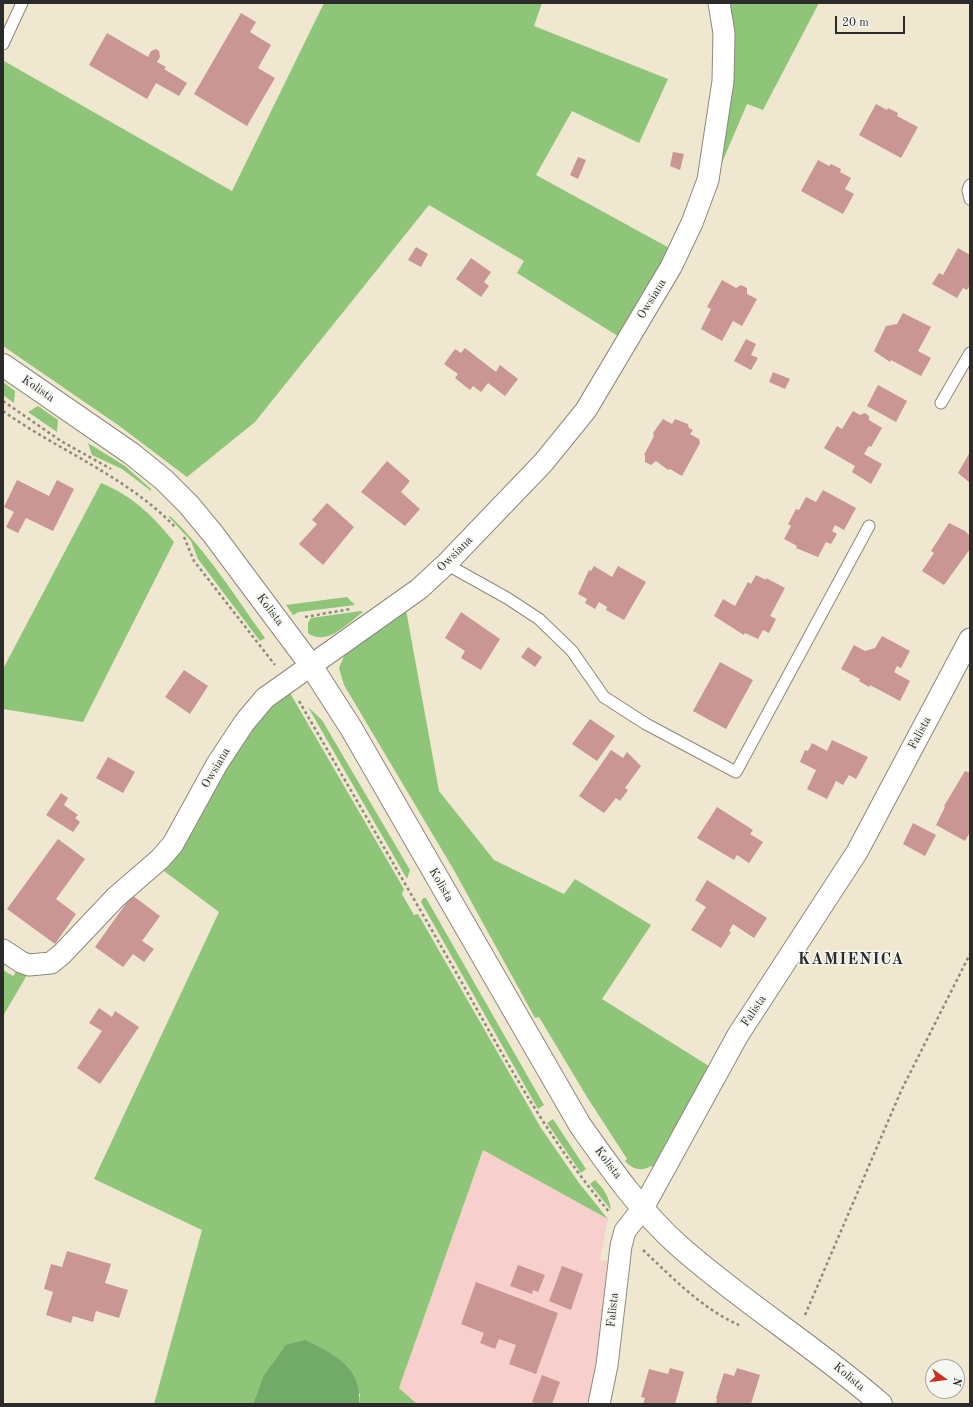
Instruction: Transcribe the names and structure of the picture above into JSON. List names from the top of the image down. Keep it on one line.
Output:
{"streets":{"street":["Owsiana","Kolista","Falista"]},"crossings":[["Owsiana","Kolista"],["Kolista","Falista"]],"districts":["KAMIENICA"],"scale_bar":"20 m","north":"right"}
